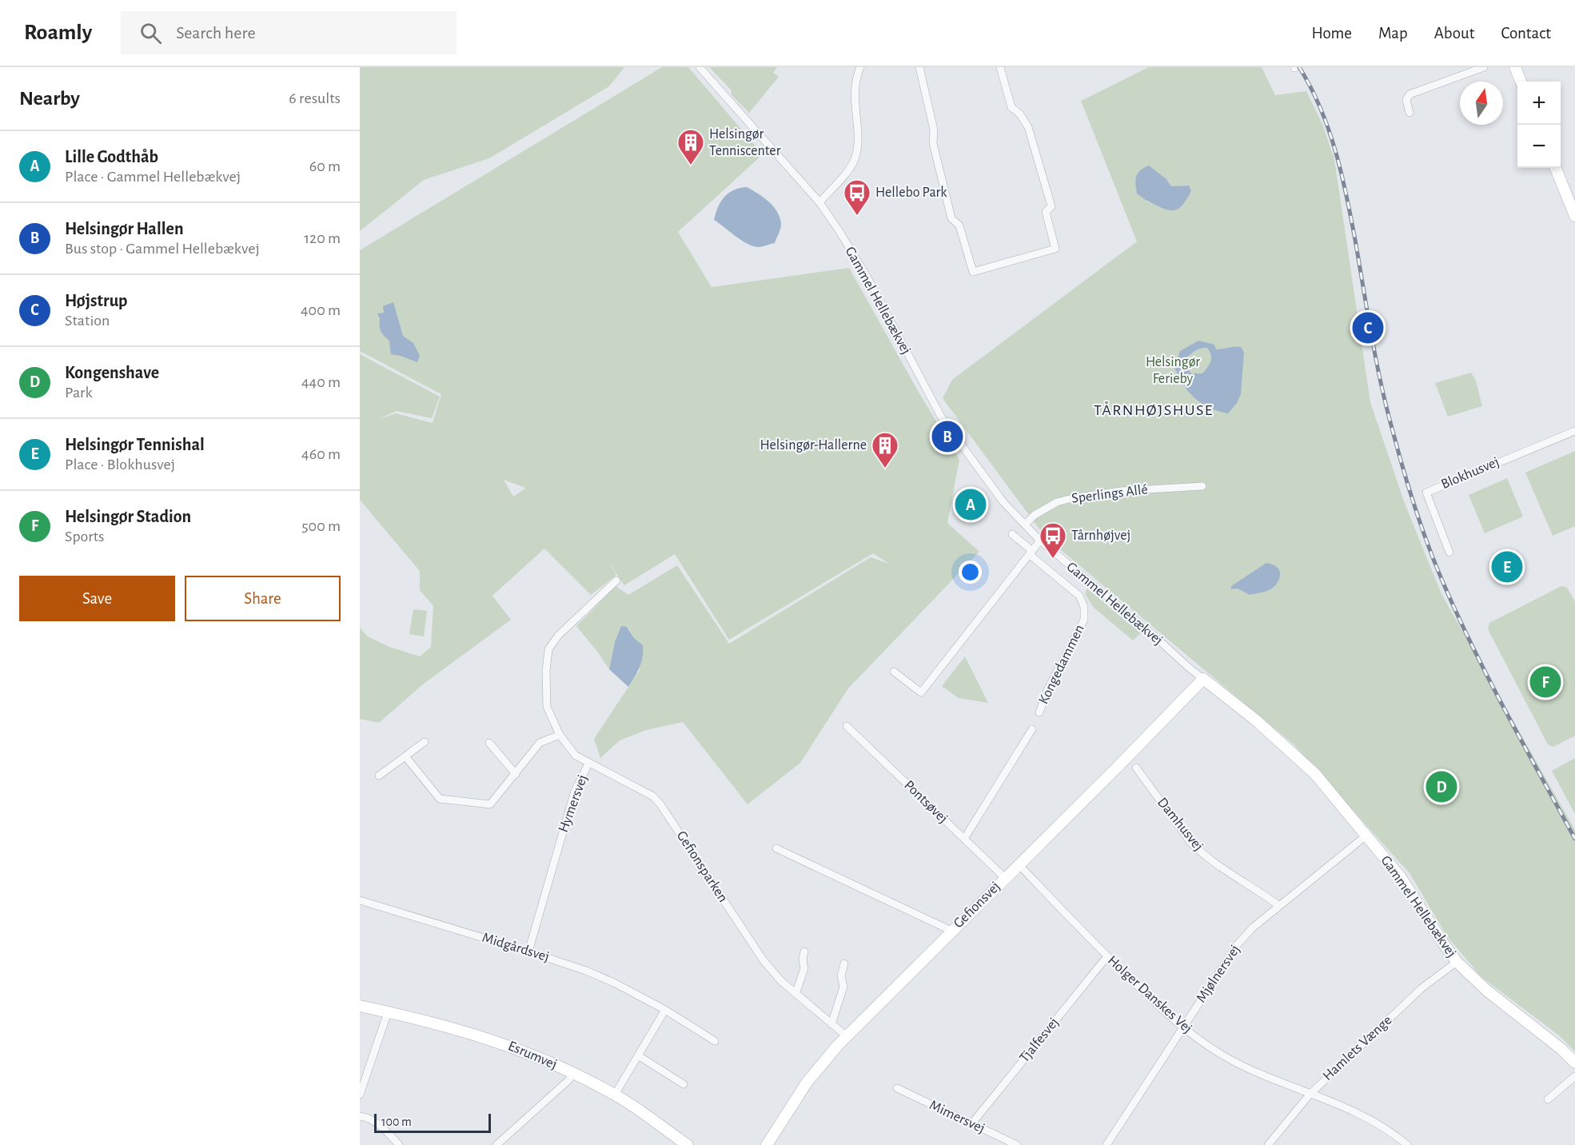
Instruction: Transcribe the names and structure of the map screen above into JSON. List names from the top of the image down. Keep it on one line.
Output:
{"streets":{"main road":["Gammel Hellebækvej","Gefionsvej","Esrumvej"],"street":["Blokhusvej","Sperlings Allé","Kongedammen","Pontsøvej","Hymersvej","Damhusvej","Gefionsparken","Midgårdsvej","Mjølnersvej","Holger Danskes Vej","Tjalfesvej","Hamlets Vænge","Mimersvej"]},"crossings":[["Gammel Hellebækvej","Sperlings Allé"],["Gammel Hellebækvej","Gefionsvej"],["Gammel Hellebækvej","Mjølnersvej"],["Gammel Hellebækvej","Hamlets Vænge"],["Pontsøvej","Gefionsvej"],["Hymersvej","Gefionsparken"],["Hymersvej","Midgårdsvej"],["Damhusvej","Mjølnersvej"],["Gefionsparken","Gefionsvej"],["Gefionsvej","Holger Danskes Vej"],["Mjølnersvej","Holger Danskes Vej"],["Holger Danskes Vej","Tjalfesvej"],["Holger Danskes Vej","Hamlets Vænge"],["Tjalfesvej","Mimersvej"]],"districts":["TÅRNHØJSHUSE"],"parks":["Helsingør Ferieby"],"places":{"building":["Helsingør Tenniscenter","Helsingør-Hallerne"],"bus stop":["Hellebo Park","Tårnhøjvej"]},"scale_bar":"100 m","north":"top","page":{"header":"Roamly","search":"Search here","nav":["Home","Map","About","Contact"],"heading":["Nearby","6 results"],"map_buttons":["+","−"],"list":[{"mark":"A","name":"Lille Godthåb","note":"Place · Gammel Hellebækvej","value":"60 m"},{"mark":"B","name":"Helsingør Hallen","note":"Bus stop · Gammel Hellebækvej","value":"120 m"},{"mark":"C","name":"Højstrup","note":"Station","value":"400 m"},{"mark":"D","name":"Kongenshave","note":"Park","value":"440 m"},{"mark":"E","name":"Helsingør Tennishal","note":"Place · Blokhusvej","value":"460 m"},{"mark":"F","name":"Helsingør Stadion","note":"Sports","value":"500 m"}],"pins":["C","B","A","E","F","D"],"buttons":["Save","Share"],"scale":"100 m"}}
